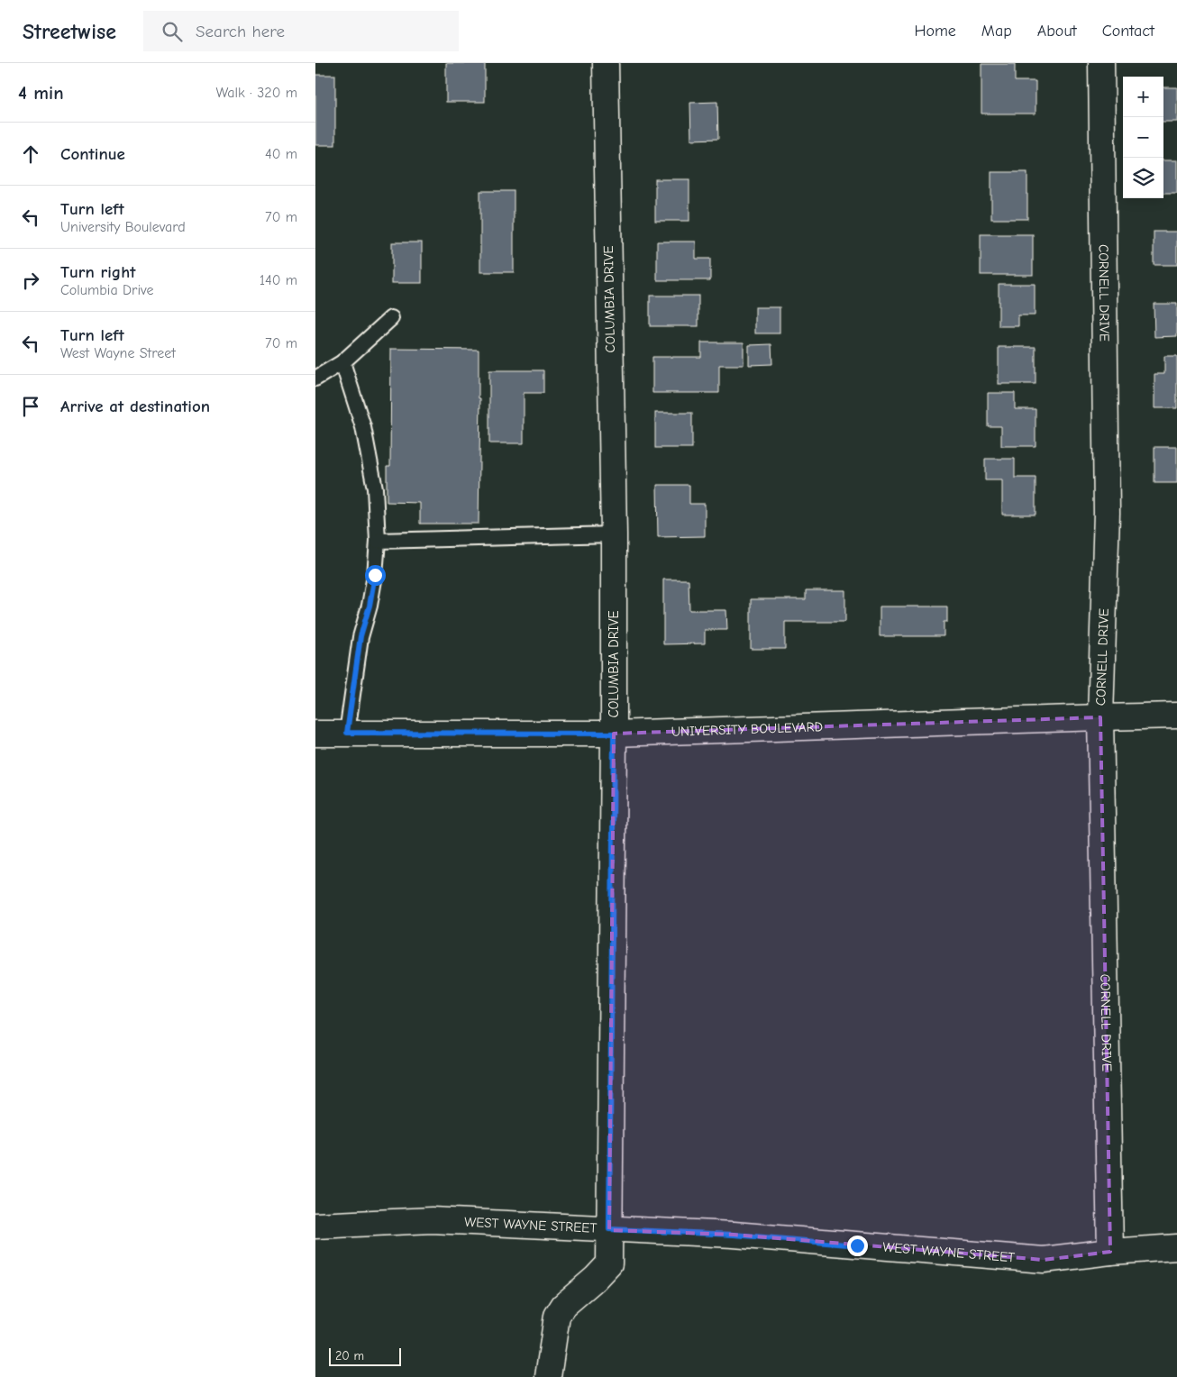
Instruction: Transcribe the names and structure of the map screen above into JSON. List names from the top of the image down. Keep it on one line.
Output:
{"streets":{"street":["CORNELL DRIVE","COLUMBIA DRIVE","UNIVERSITY BOULEVARD","WEST WAYNE STREET"]},"crossings":[["CORNELL DRIVE","UNIVERSITY BOULEVARD"],["CORNELL DRIVE","WEST WAYNE STREET"],["COLUMBIA DRIVE","UNIVERSITY BOULEVARD"],["COLUMBIA DRIVE","WEST WAYNE STREET"]],"scale_bar":"20 m","page":{"header":"Streetwise","search":"Search here","nav":["Home","Map","About","Contact"],"heading":["4 min","Walk · 320 m"],"map_buttons":["+","−"],"list":[["Continue","40 m"],["Turn left","University Boulevard","70 m"],["Turn right","Columbia Drive","140 m"],["Turn left","West Wayne Street","70 m"],"Arrive at destination"],"scale":"20 m"}}
